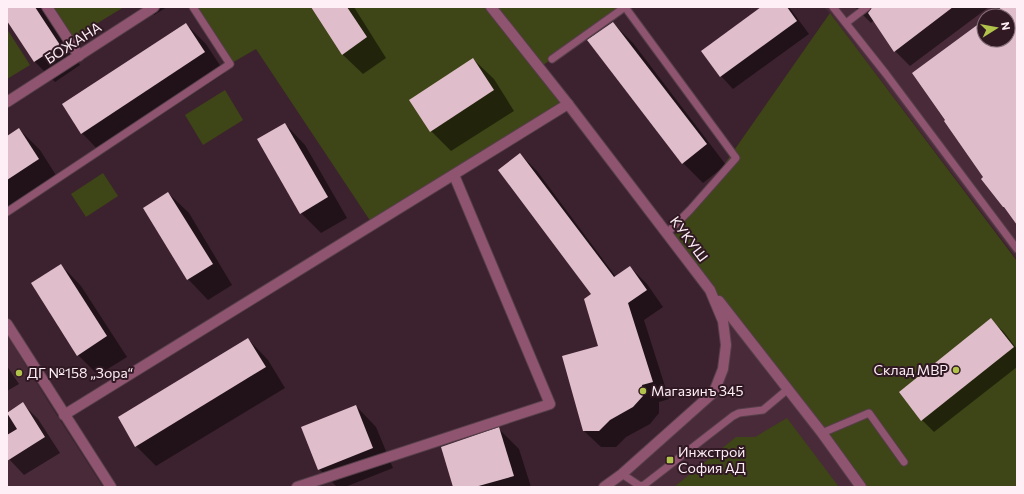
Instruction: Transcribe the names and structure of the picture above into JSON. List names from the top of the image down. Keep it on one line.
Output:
{"streets":{"street":["БОЖАНА","КУКУШ"]},"places":{"other":["Склад МВР","ДГ №158 „Зора“","Магазинъ 345"],"transit":["Инжстрой София АД"]},"north":"right"}
